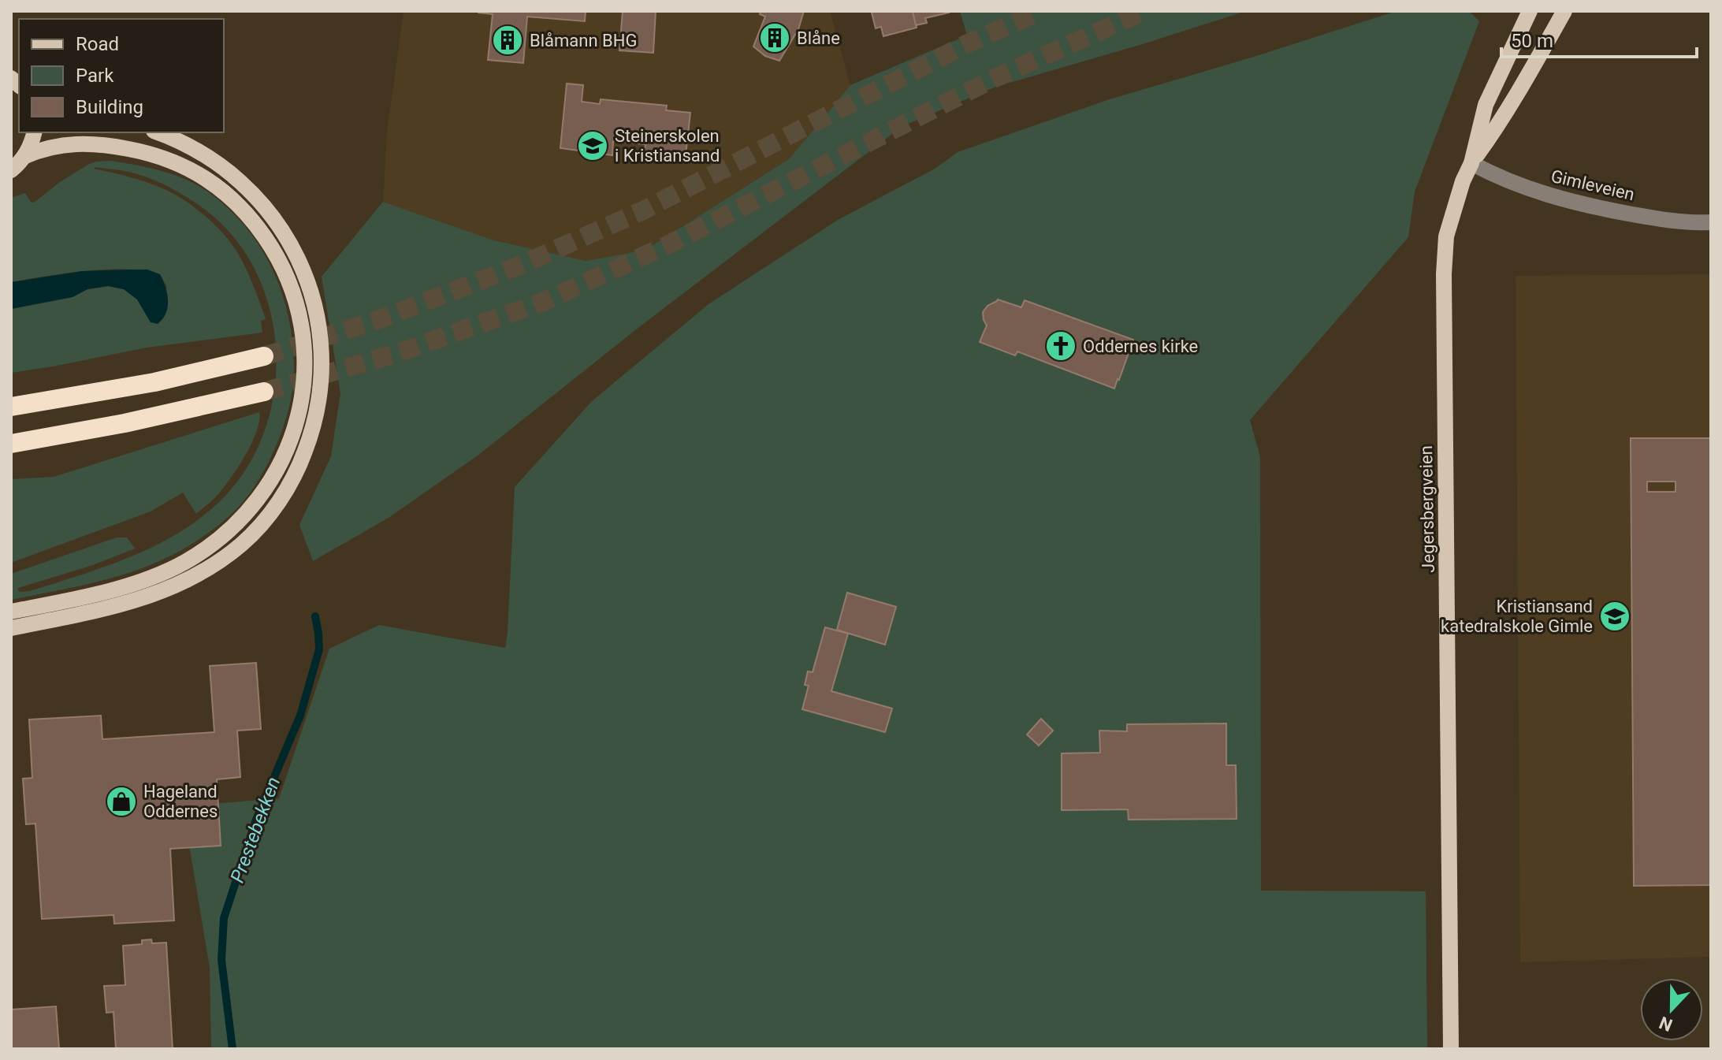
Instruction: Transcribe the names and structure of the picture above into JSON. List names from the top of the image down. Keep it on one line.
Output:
{"streets":{"main road":["Jegersbergveien"],"street":["Gimleveien"]},"crossings":[["Gimleveien","Jegersbergveien"]],"water":["Prestebekken"],"places":{"building":["Blåne","Blåmann BHG"],"school or university":["Steinerskolen i Kristiansand","Kristiansand katedralskole Gimle"],"church":["Oddernes kirke"],"shop":["Hageland Oddernes"]},"legend":["Road","Park","Building"],"scale_bar":"50 m","north":"bottom"}
